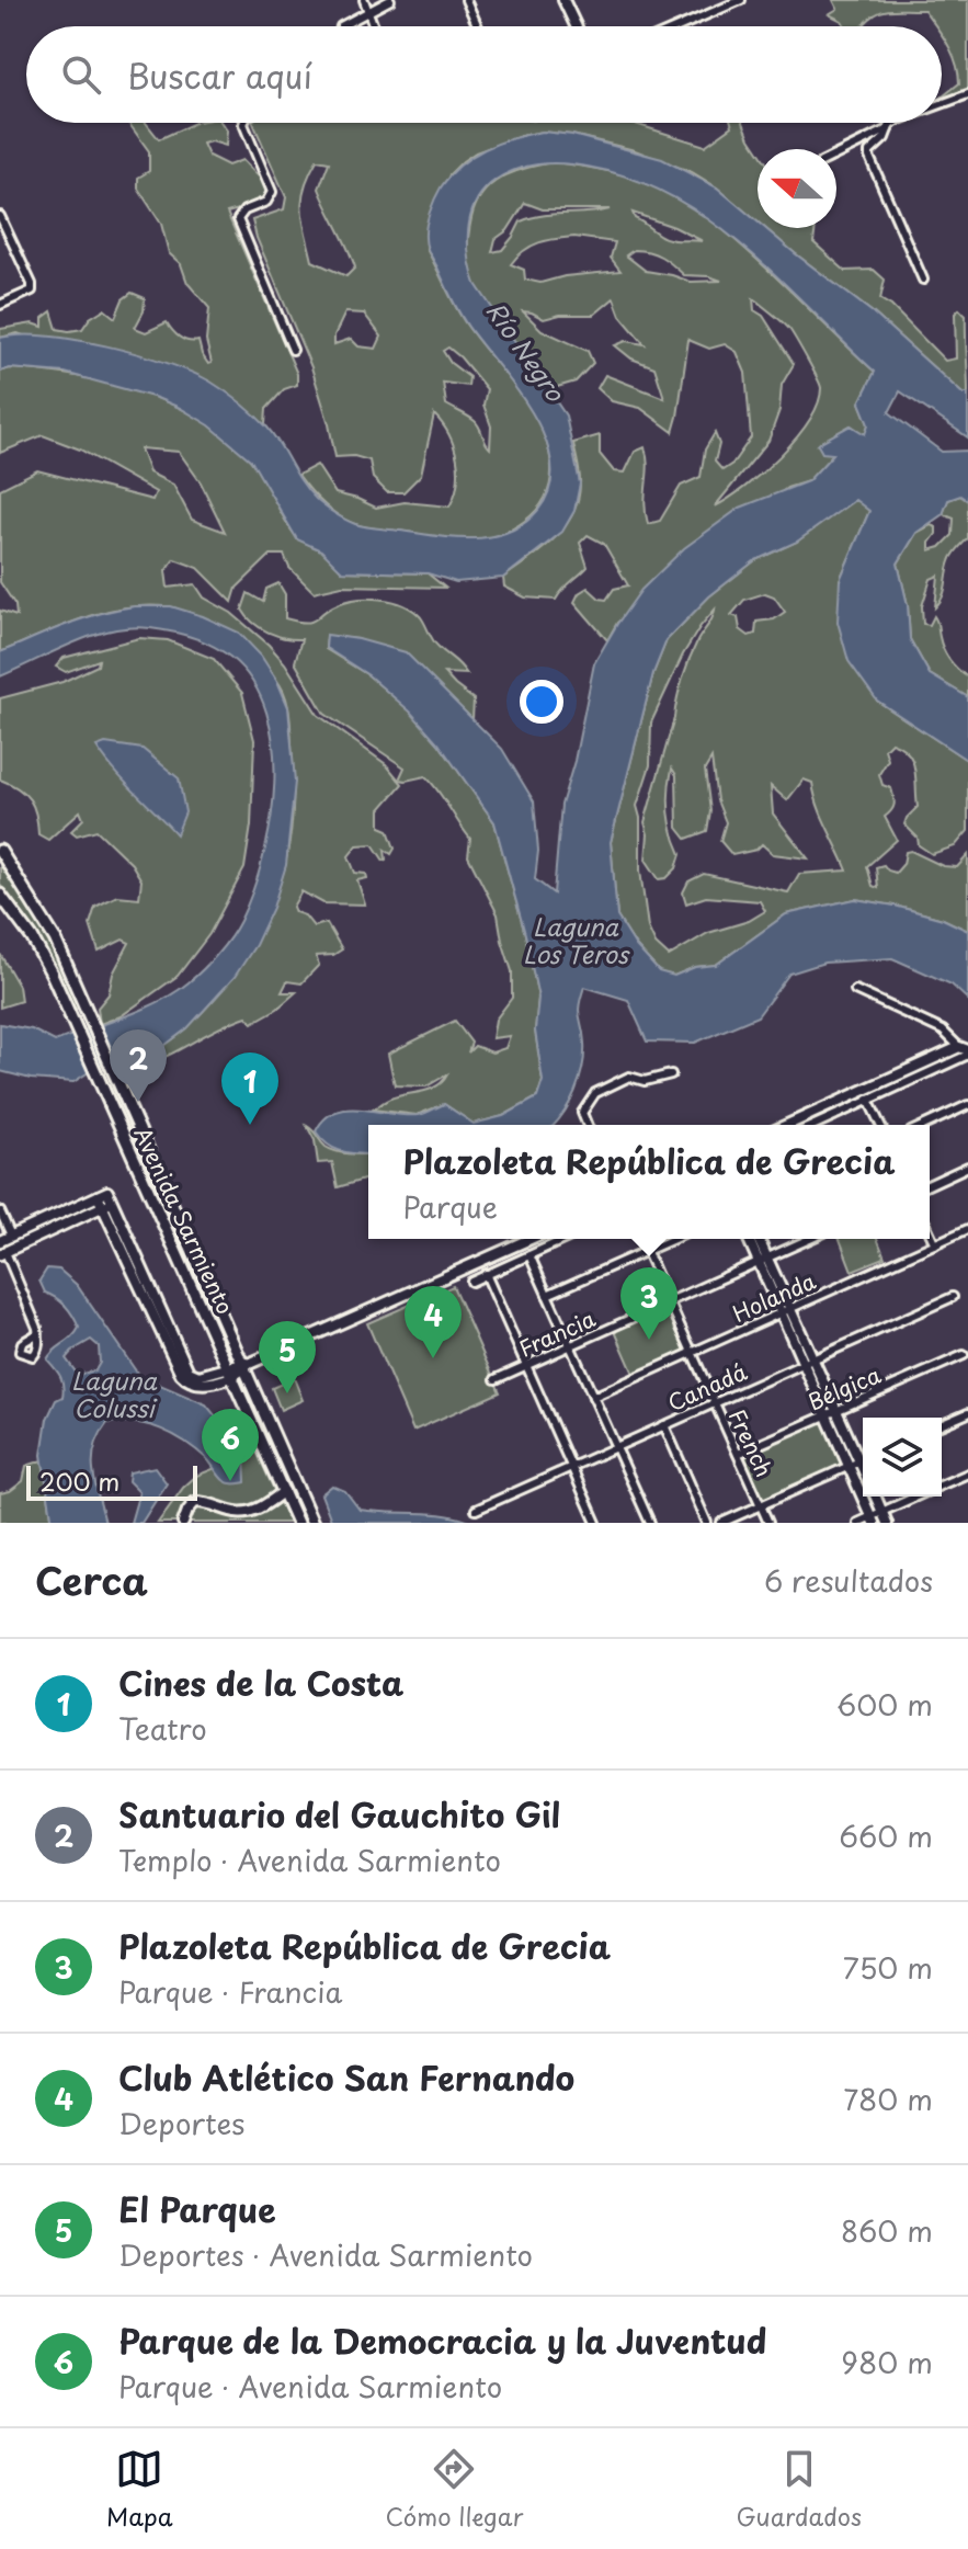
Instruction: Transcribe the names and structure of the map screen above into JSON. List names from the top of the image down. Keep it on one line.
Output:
{"streets":{"main road":["Avenida Sarmiento"],"street":["Holanda","Francia","Canadá","Bélgica","French"]},"crossings":[["Holanda","French"],["Francia","French"],["Canadá","French"],["Bélgica","French"]],"water":["Río Negro","Laguna Los Teros","Laguna Colussi"],"scale_bar":"200 m","north":"left","page":{"search":"Buscar aquí","pins":["2","1","3","4","5","6"],"popup":["Plazoleta República de Grecia","Parque"],"scale":"200 m","heading":["Cerca","6 resultados"],"list":[{"mark":"1","name":"Cines de la Costa","note":"Teatro","value":"600 m"},{"mark":"2","name":"Santuario del Gauchito Gil","note":"Templo · Avenida Sarmiento","value":"660 m"},{"mark":"3","name":"Plazoleta República de Grecia","note":"Parque · Francia","value":"750 m"},{"mark":"4","name":"Club Atlético San Fernando","note":"Deportes","value":"780 m"},{"mark":"5","name":"El Parque","note":"Deportes · Avenida Sarmiento","value":"860 m"},{"mark":"6","name":"Parque de la Democracia y la Juventud","note":"Parque · Avenida Sarmiento","value":"980 m"}],"nav":["Mapa","Cómo llegar","Guardados"]}}
